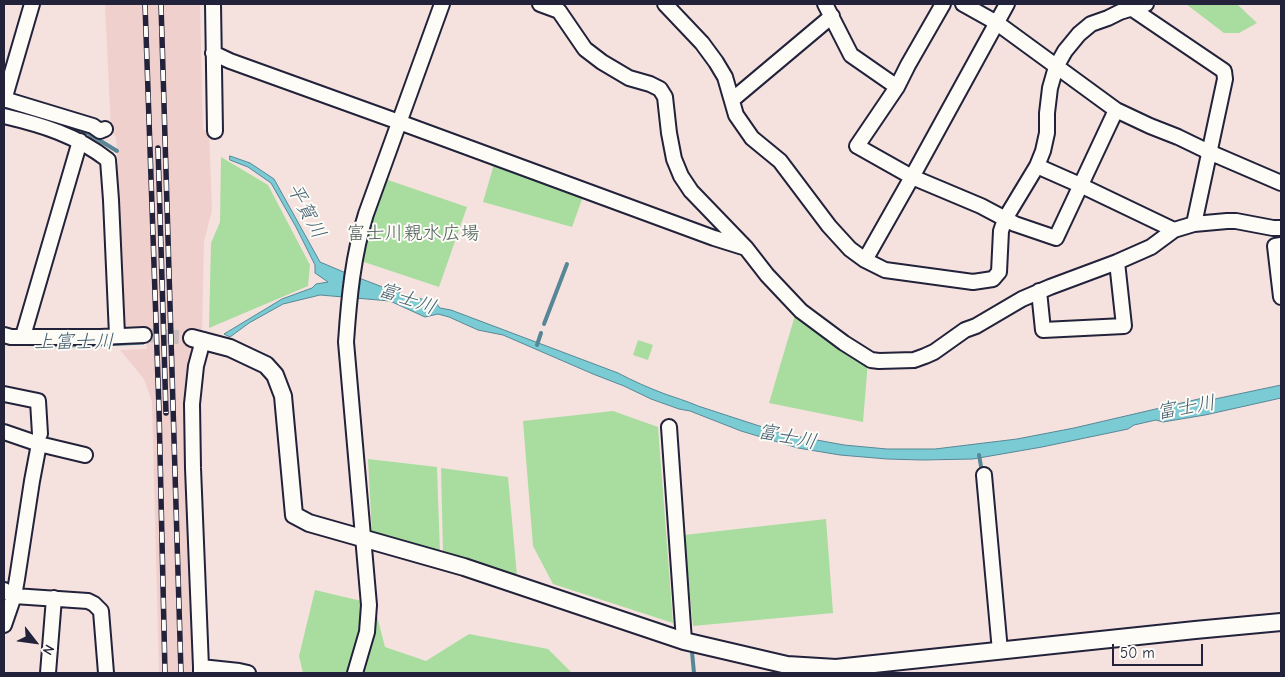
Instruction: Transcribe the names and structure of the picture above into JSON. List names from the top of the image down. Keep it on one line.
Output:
{"water":["平賀川","富士川","上富士川"],"parks":["富士川親水広場"],"scale_bar":"50 m","north":"bottom right"}
